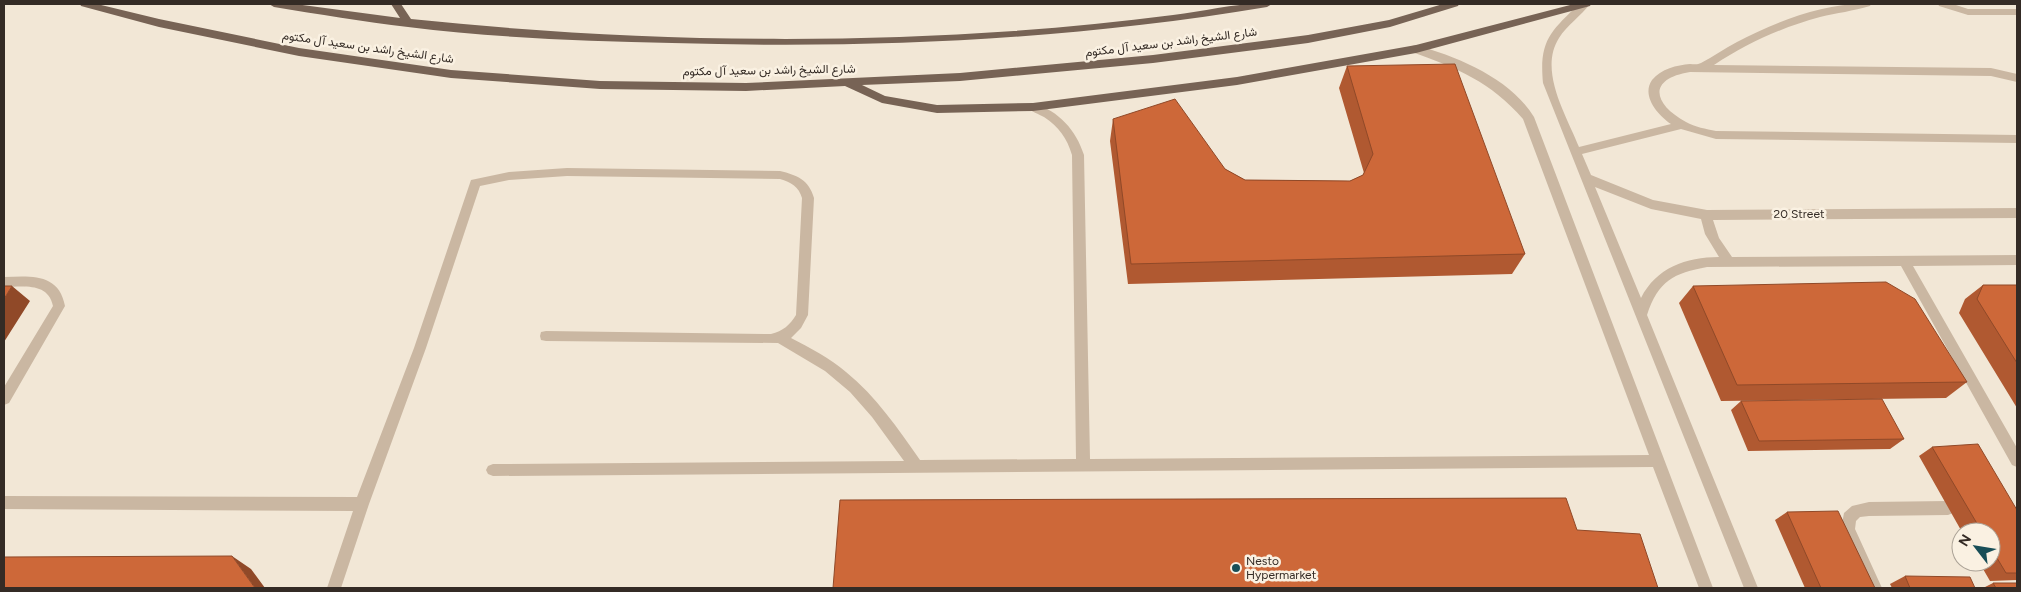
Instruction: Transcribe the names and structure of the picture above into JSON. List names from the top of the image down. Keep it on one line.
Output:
{"streets":{"main road":["شارع الشيخ راشد بن سعيد آل مكتوم"],"street":["20 Street"]},"places":["Nesto Hypermarket"],"north":"top left"}
